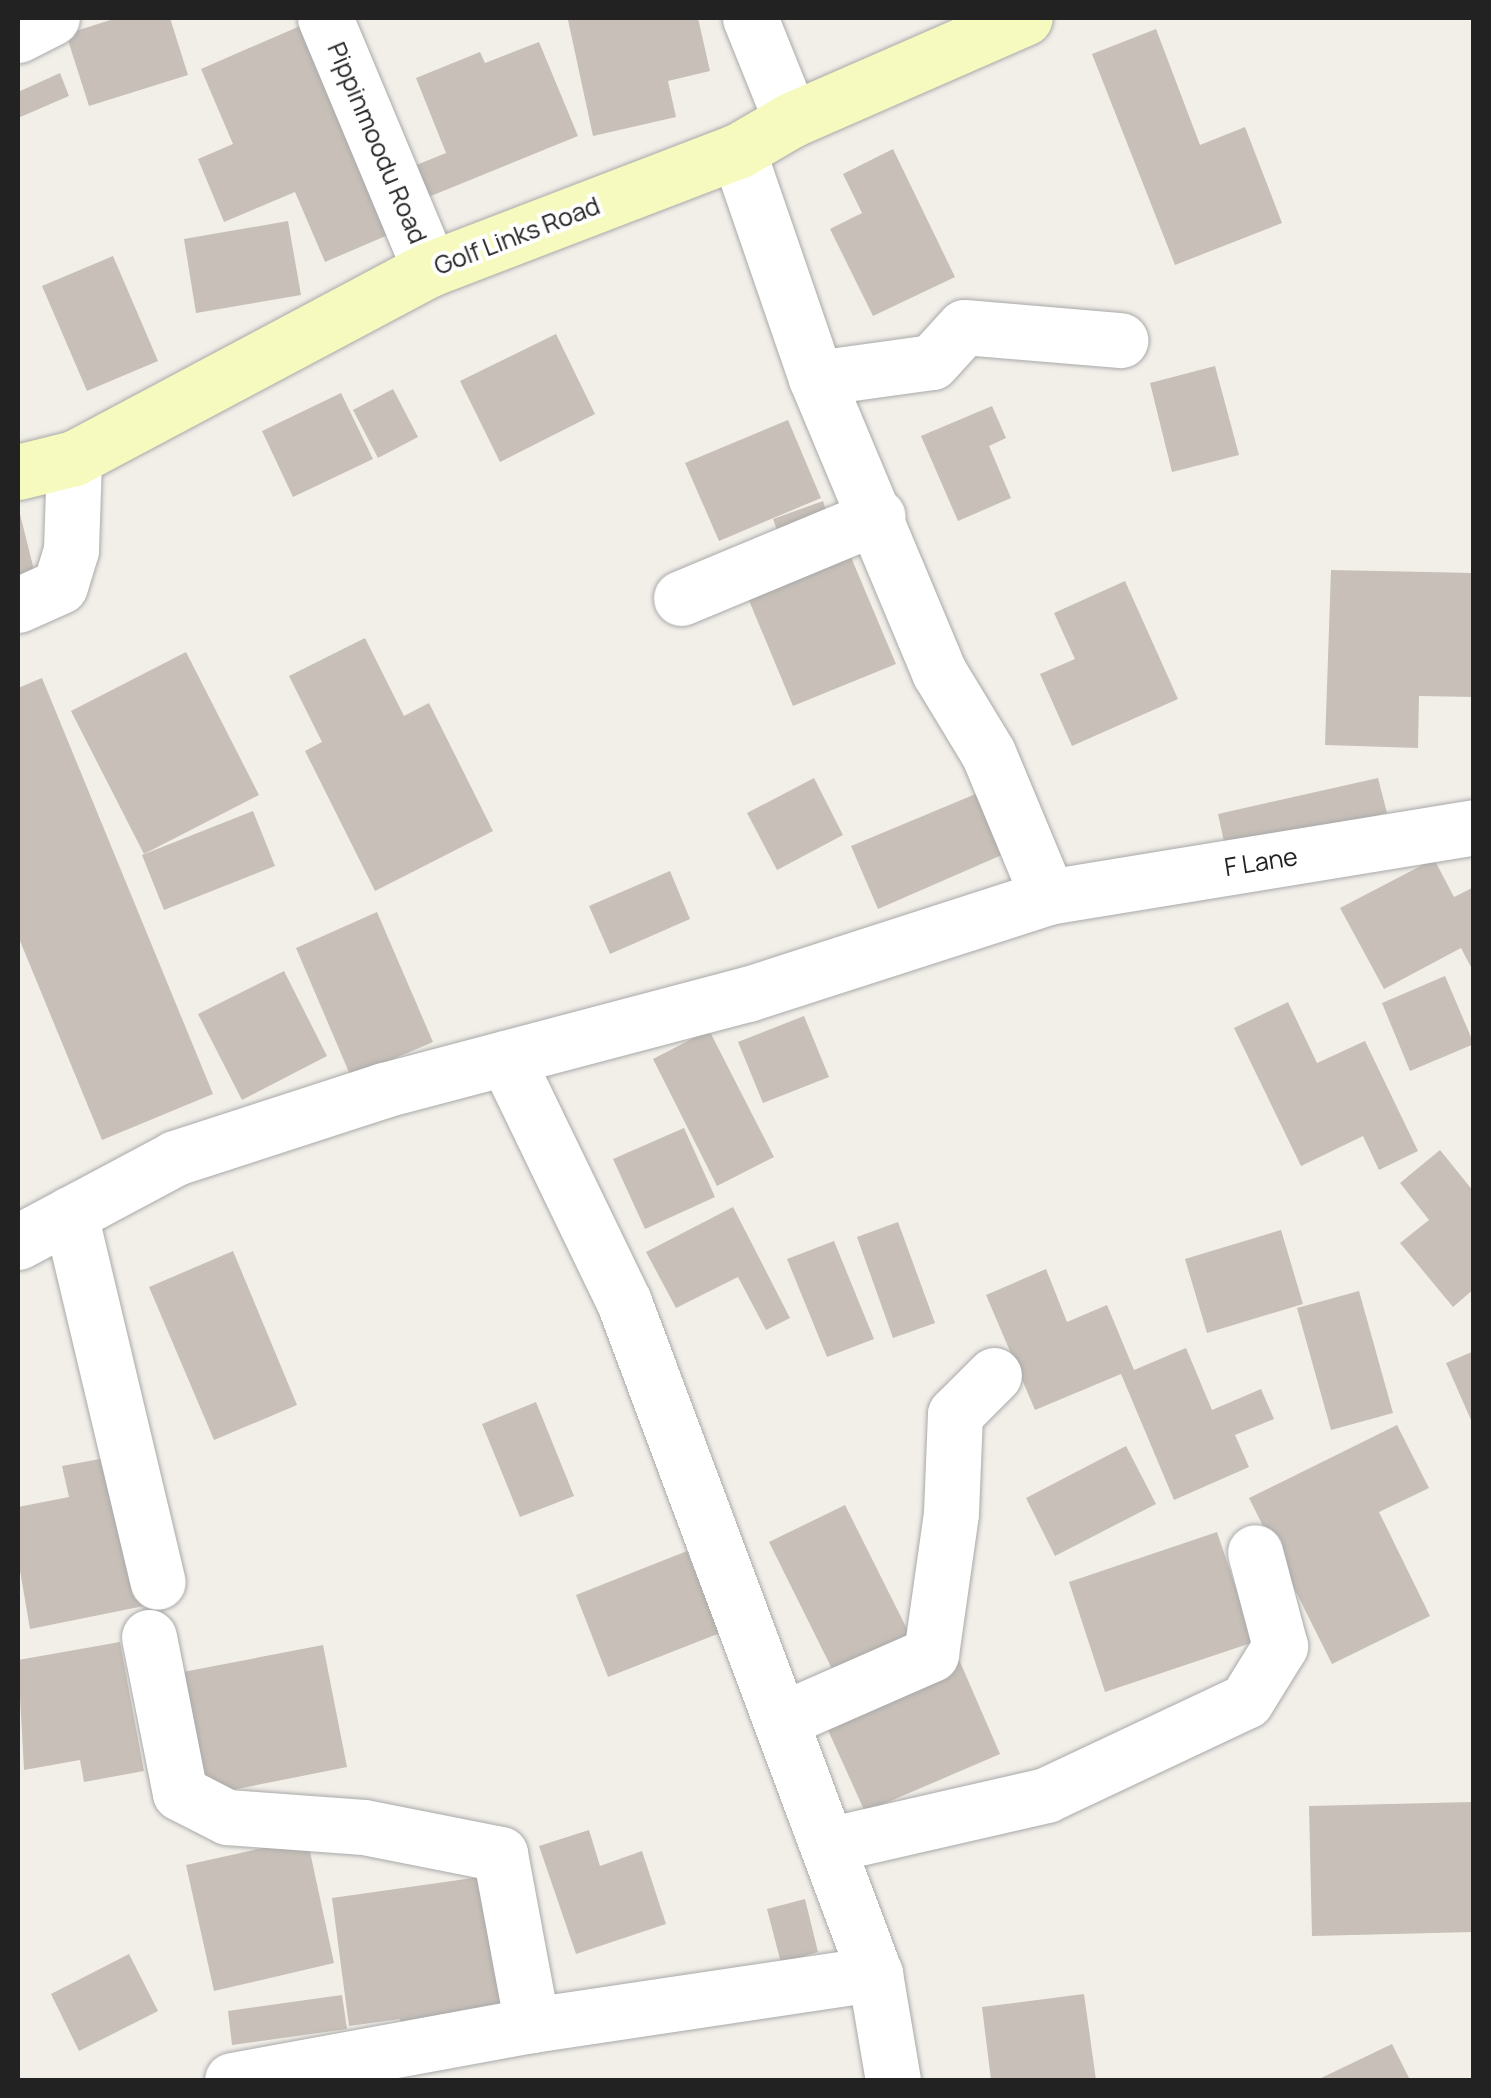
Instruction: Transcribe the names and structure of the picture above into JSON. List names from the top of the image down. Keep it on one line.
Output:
{"streets":{"street":["Pippinmoodu Road","Golf Links Road","F Lane"]},"crossings":[["Pippinmoodu Road","Golf Links Road"]]}
